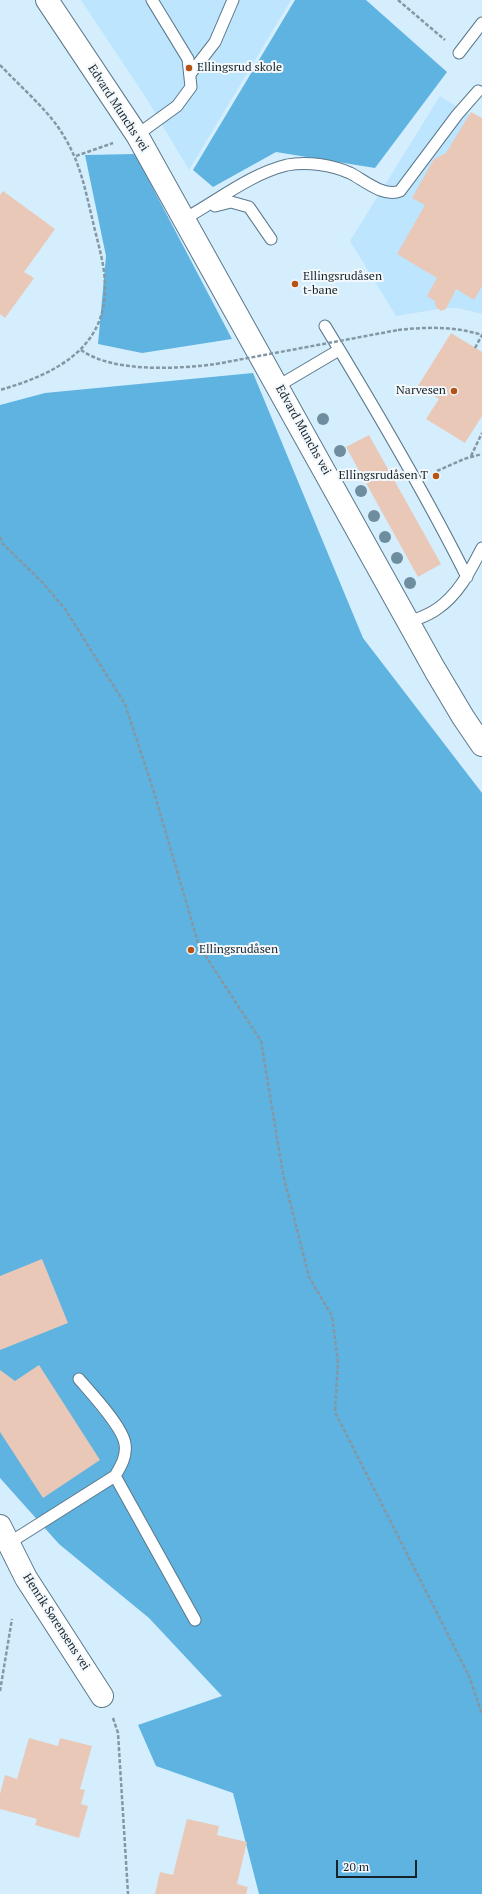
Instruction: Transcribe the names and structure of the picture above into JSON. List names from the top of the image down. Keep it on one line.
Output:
{"streets":{"street":["Edvard Munchs vei","Henrik Sørensens vei"]},"places":["Ellingsrud skole","Ellingsrudåsen t-bane","Narvesen","Ellingsrudåsen T","Ellingsrudåsen"],"scale_bar":"20 m"}
